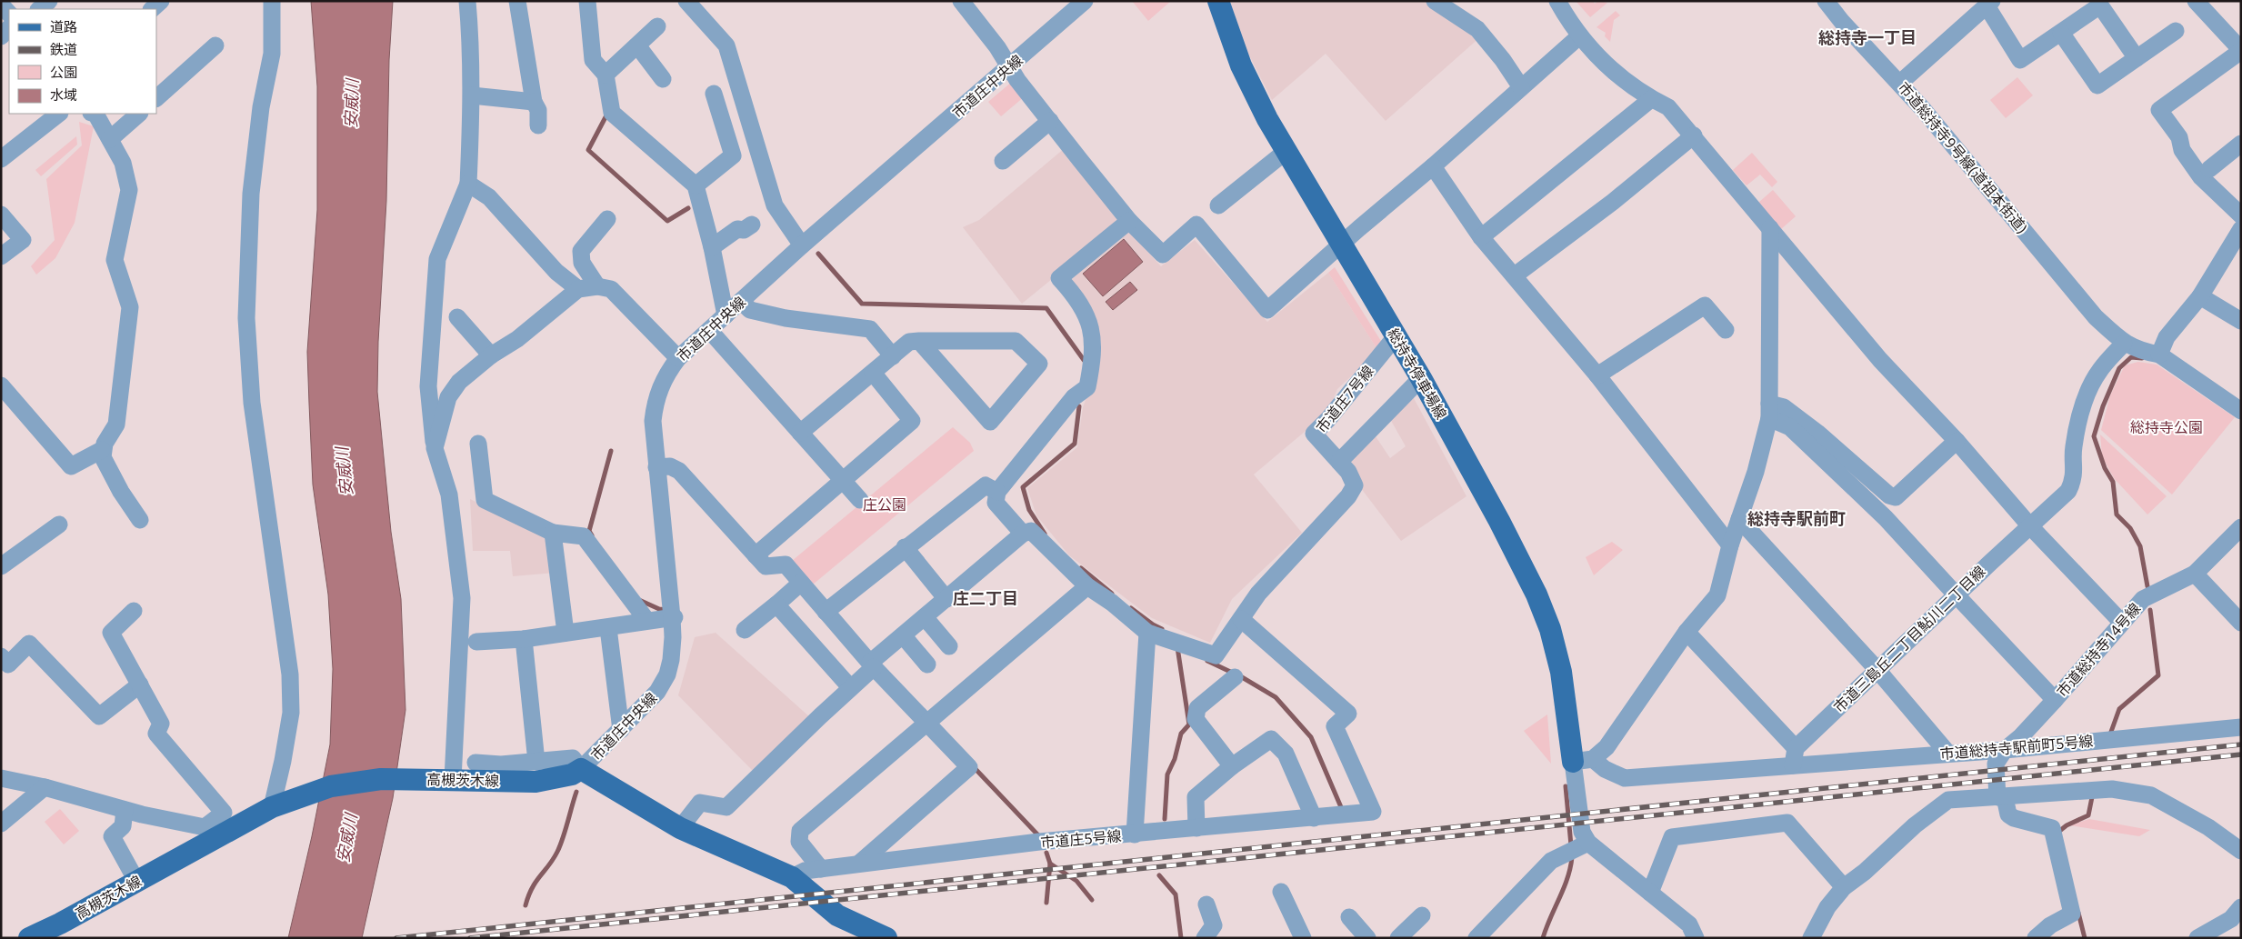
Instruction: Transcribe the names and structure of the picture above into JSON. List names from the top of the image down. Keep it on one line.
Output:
{"streets":{"main road":["総持寺停車場線","高槻茨木線"],"street":["市道庄中央線","市道総持寺9号線(道祖本街道)","市道庄7号線","市道三島丘二丁目鮎川二丁目線","市道総持寺14号線","市道総持寺駅前町5号線","市道庄5号線"]},"crossings":[["市道庄中央線","高槻茨木線"],["市道総持寺9号線(道祖本街道)","市道三島丘二丁目鮎川二丁目線"],["総持寺停車場線","市道庄7号線"],["市道三島丘二丁目鮎川二丁目線","市道総持寺駅前町5号線"],["市道総持寺14号線","市道総持寺駅前町5号線"]],"districts":["総持寺一丁目","総持寺駅前町","庄二丁目"],"water":["安威川"],"parks":["総持寺公園","庄公園"],"legend":["道路","鉄道","公園","水域"]}
